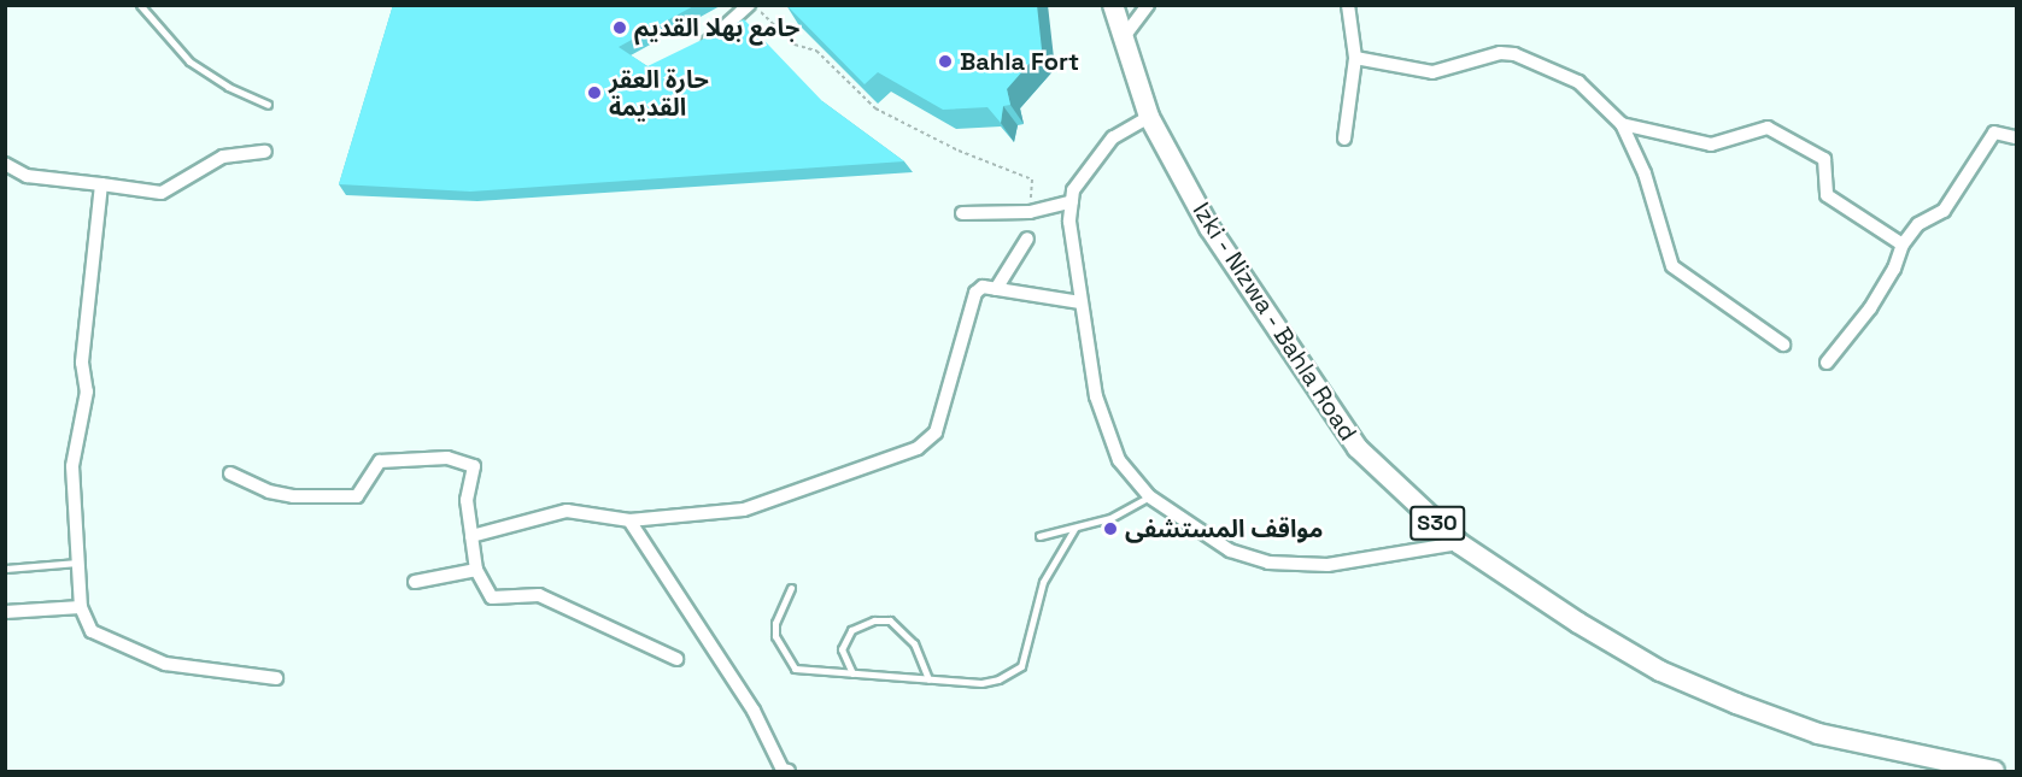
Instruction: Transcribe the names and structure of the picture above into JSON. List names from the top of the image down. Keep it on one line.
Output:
{"streets":{"main road":["Izki - Nizwa - Bahla Road","S30"]},"places":["جامع بهلا القديم","Bahla Fort","حارة العقر القديمة","مواقف المستشفى"]}
